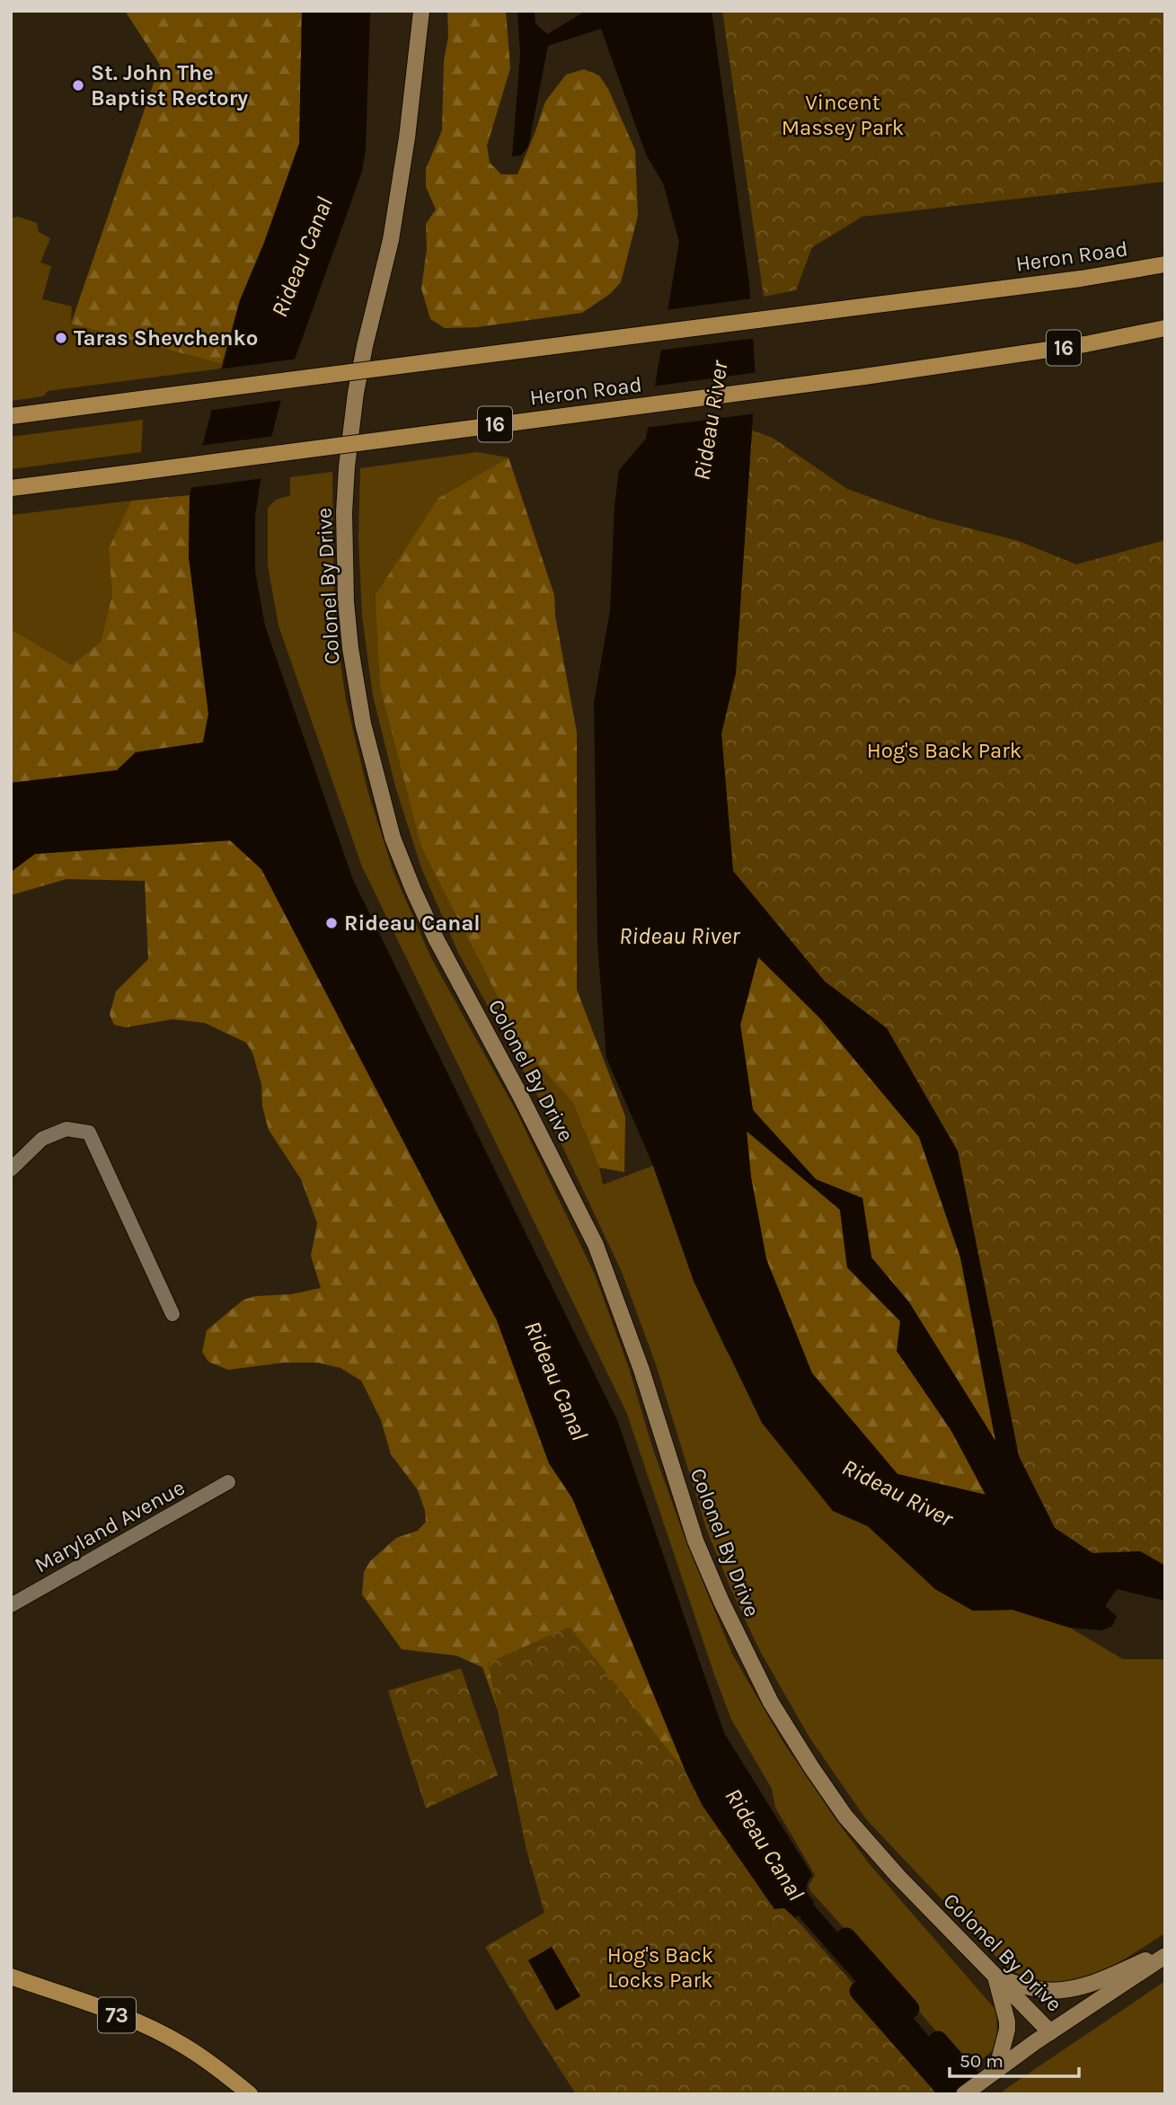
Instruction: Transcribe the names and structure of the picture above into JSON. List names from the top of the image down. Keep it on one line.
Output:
{"streets":{"main road":["Heron Road","16","Colonel By Drive","73"],"street":["Maryland Avenue"]},"water":["Rideau Canal","Rideau River"],"parks":["Vincent Massey Park","Hog's Back Park","Hog's Back Locks Park"],"places":["St. John The Baptist Rectory","Taras Shevchenko","Rideau Canal"],"scale_bar":"50 m"}
